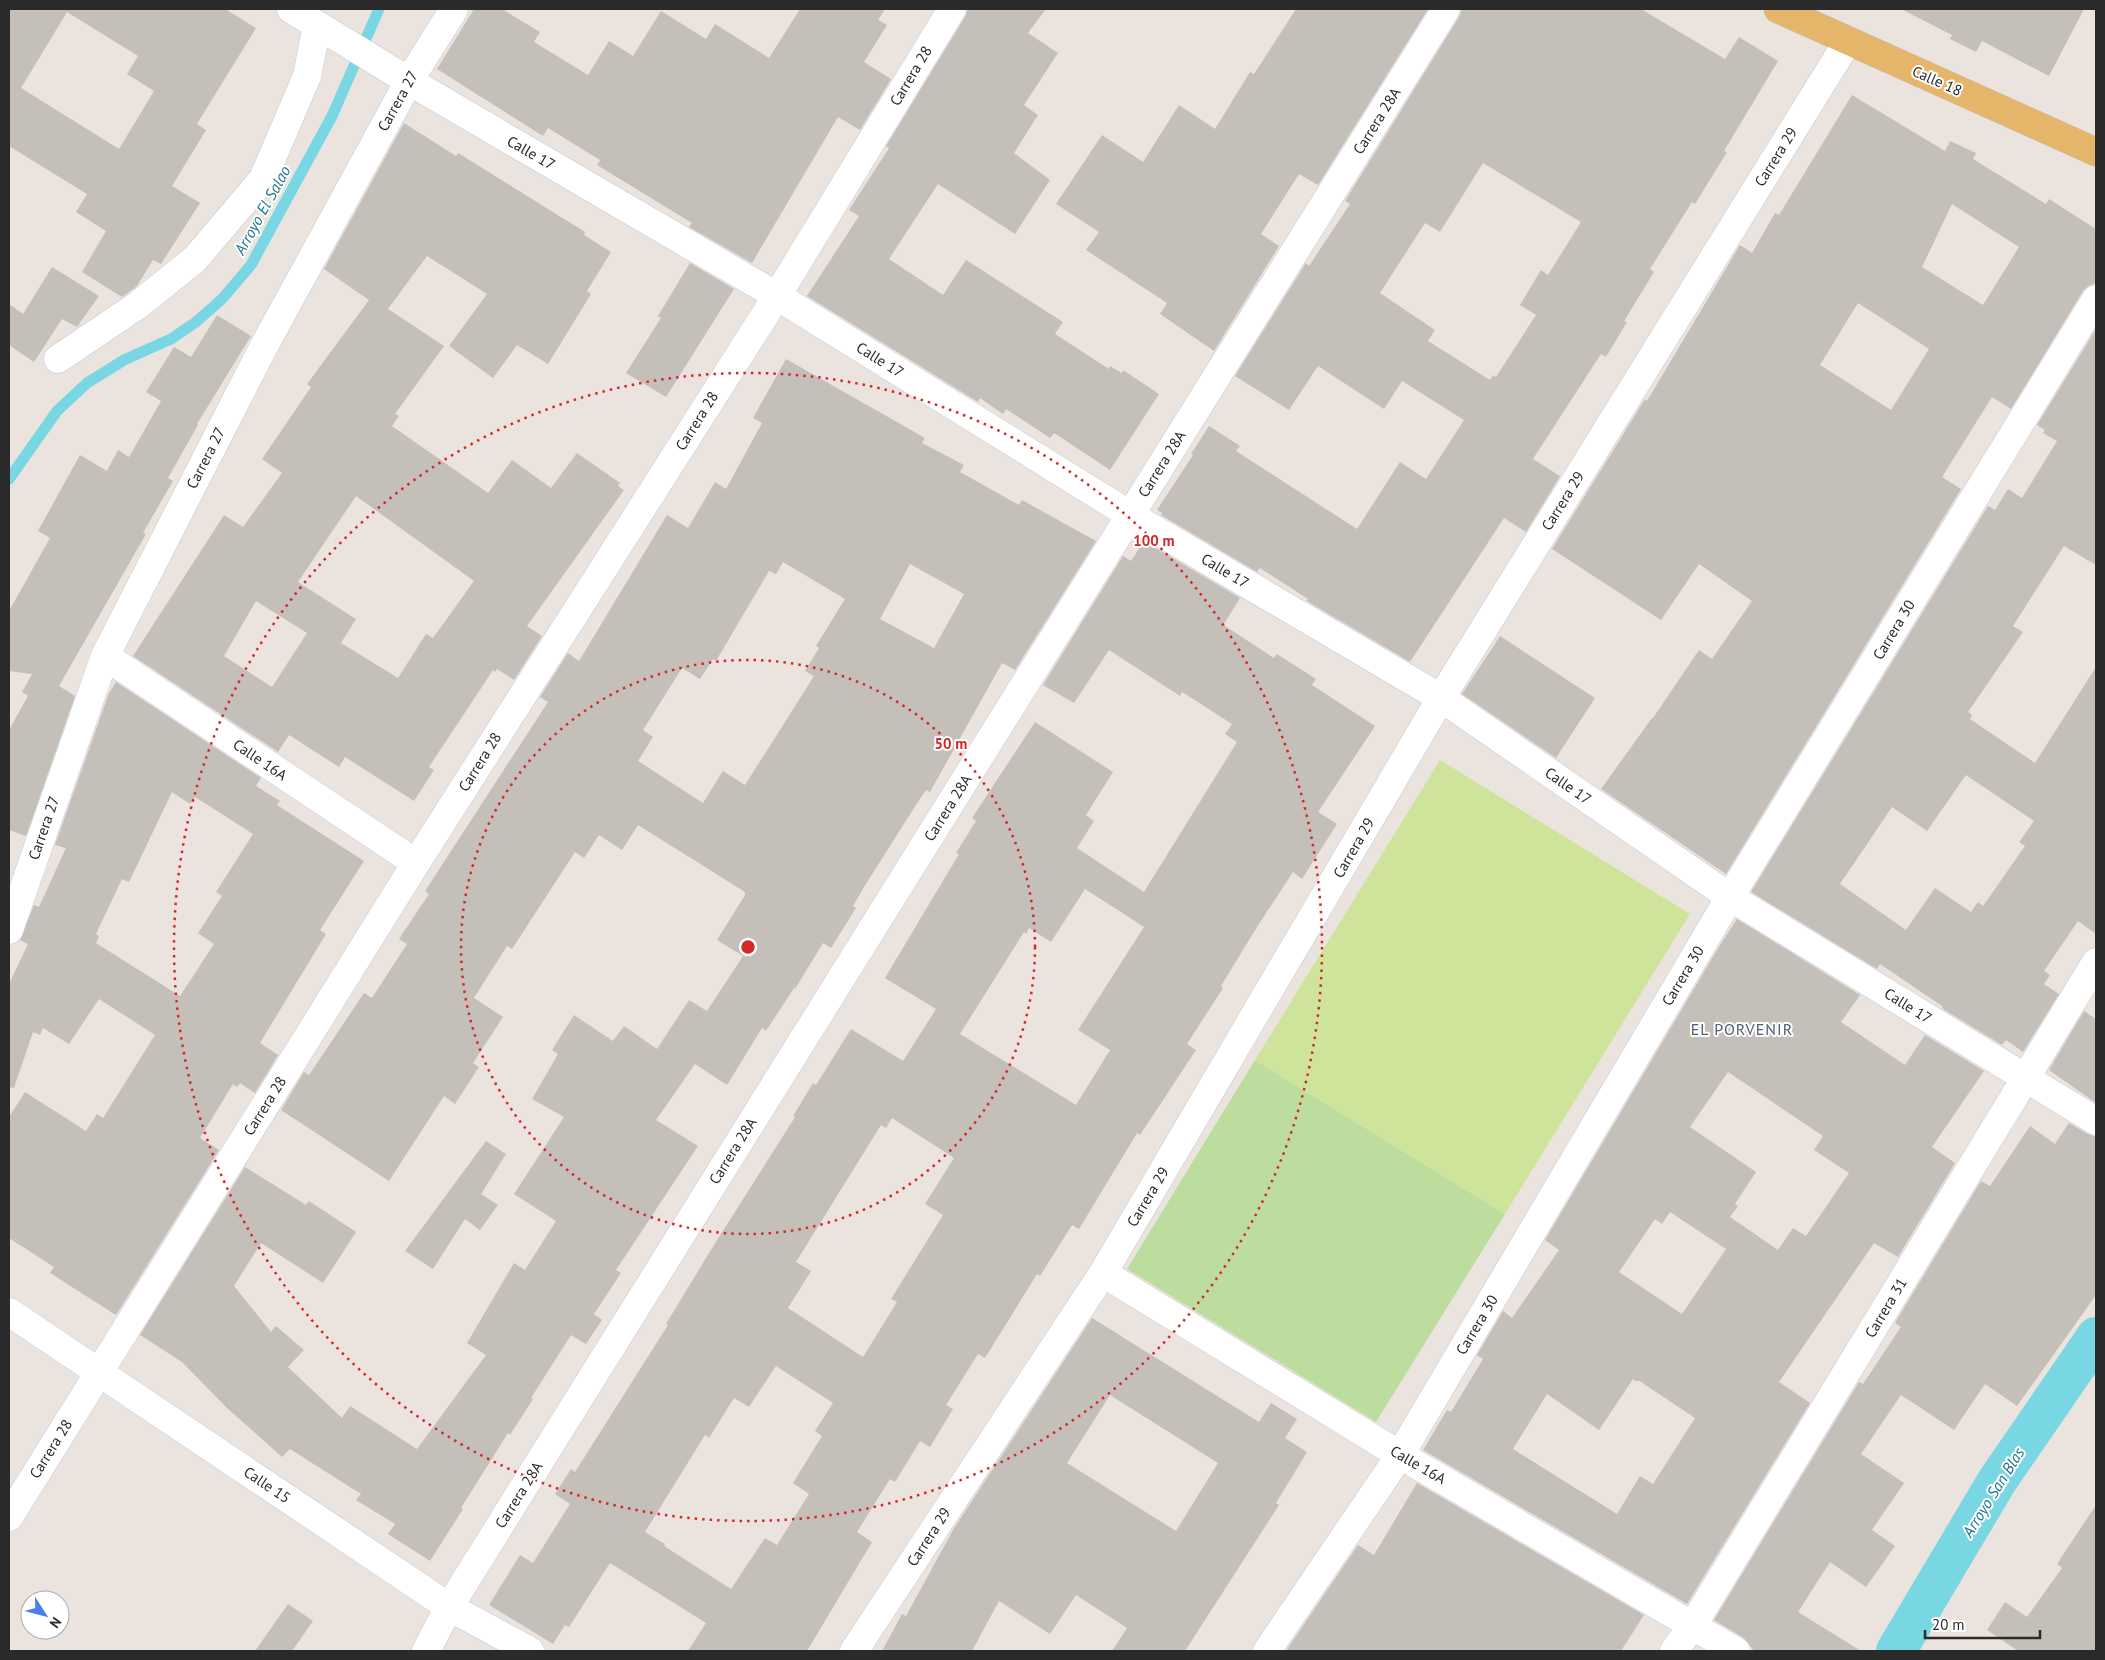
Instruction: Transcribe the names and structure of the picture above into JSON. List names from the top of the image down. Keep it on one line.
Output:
{"streets":{"main road":["Calle 18"],"street":["Carrera 28","Carrera 27","Carrera 28A","Calle 17","Carrera 29","Carrera 30","Calle 16A","Carrera 31","Calle 15"]},"crossings":[["Carrera 28","Calle 17"],["Carrera 28","Calle 16A"],["Carrera 28","Calle 15"],["Calle 18","Carrera 29"],["Carrera 27","Calle 17"],["Carrera 27","Calle 16A"],["Carrera 28A","Calle 17"],["Carrera 28A","Calle 15"],["Calle 17","Carrera 29"],["Calle 17","Carrera 30"],["Calle 17","Carrera 31"],["Carrera 29","Calle 16A"],["Carrera 30","Calle 16A"],["Calle 16A","Carrera 31"]],"districts":["EL PORVENIR"],"water":["Arroyo El Salao","Arroyo San Blas"],"scale_bar":"20 m","north":"bottom right","rings":["100 m","50 m"]}
